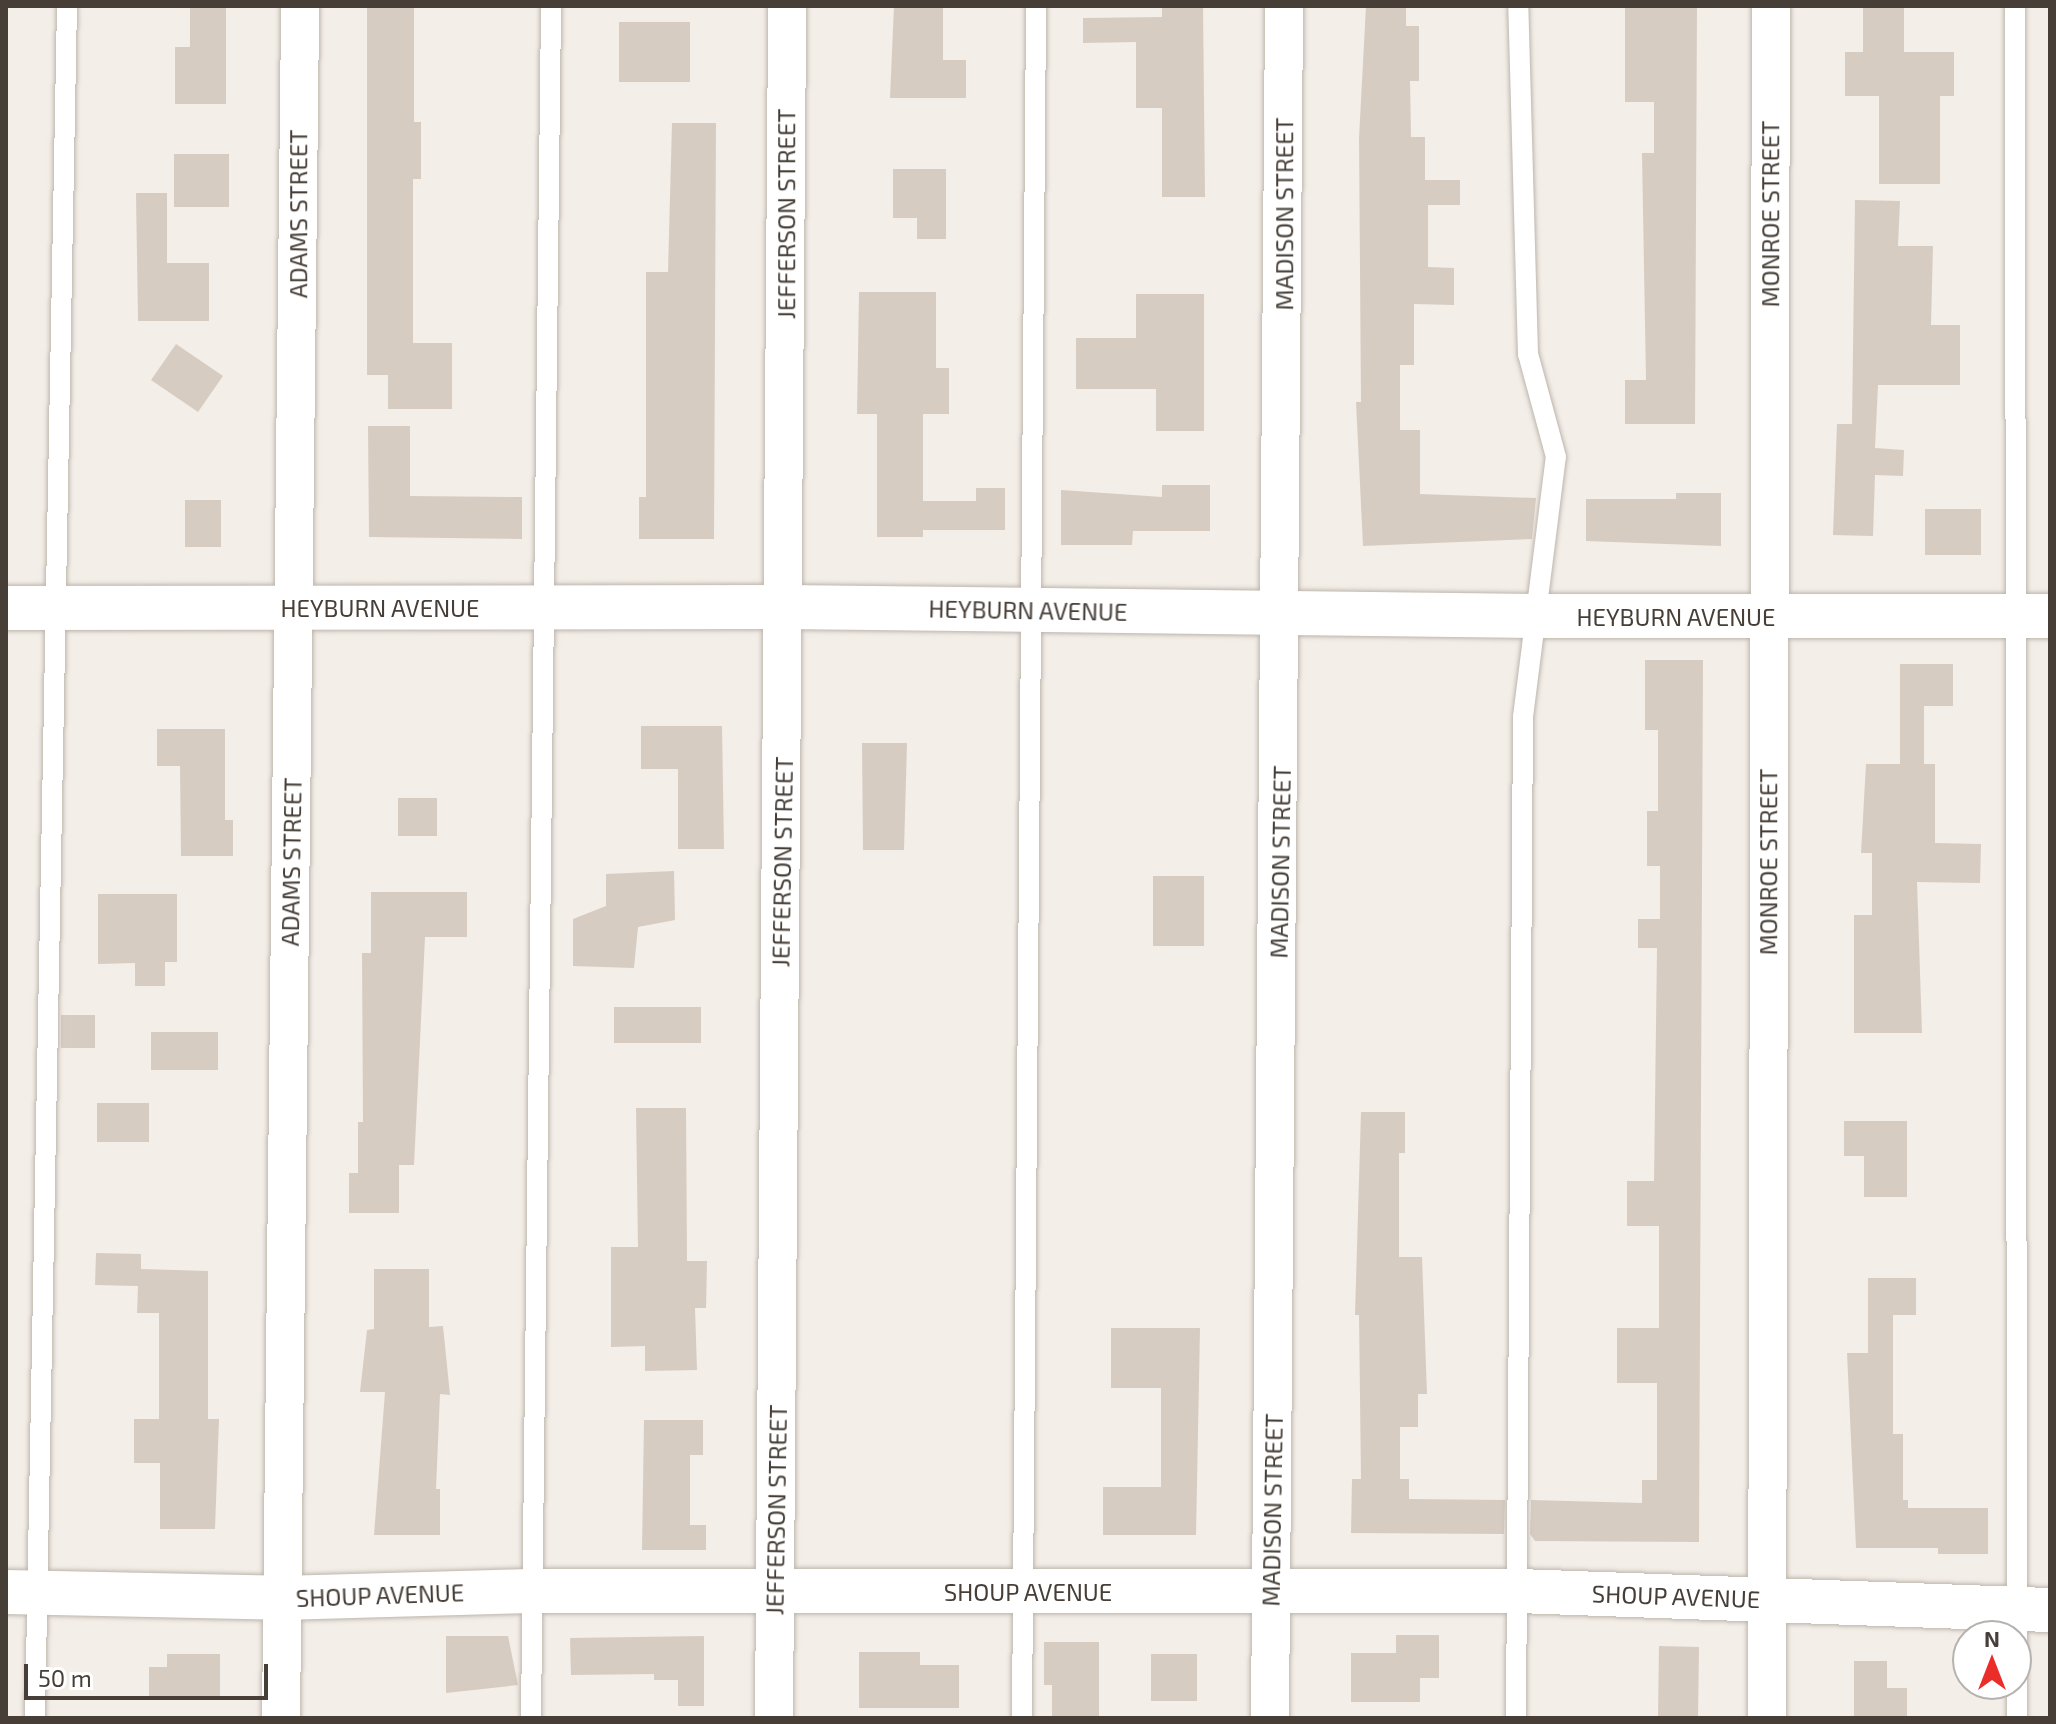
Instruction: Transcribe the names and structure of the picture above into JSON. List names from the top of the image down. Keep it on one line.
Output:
{"streets":{"street":["ADAMS STREET","JEFFERSON STREET","MADISON STREET","MONROE STREET","HEYBURN AVENUE","SHOUP AVENUE"]},"crossings":[["ADAMS STREET","HEYBURN AVENUE"],["ADAMS STREET","SHOUP AVENUE"],["JEFFERSON STREET","HEYBURN AVENUE"],["JEFFERSON STREET","SHOUP AVENUE"],["MADISON STREET","HEYBURN AVENUE"],["MADISON STREET","SHOUP AVENUE"],["MONROE STREET","HEYBURN AVENUE"],["MONROE STREET","SHOUP AVENUE"]],"scale_bar":"50 m","north":"top"}
